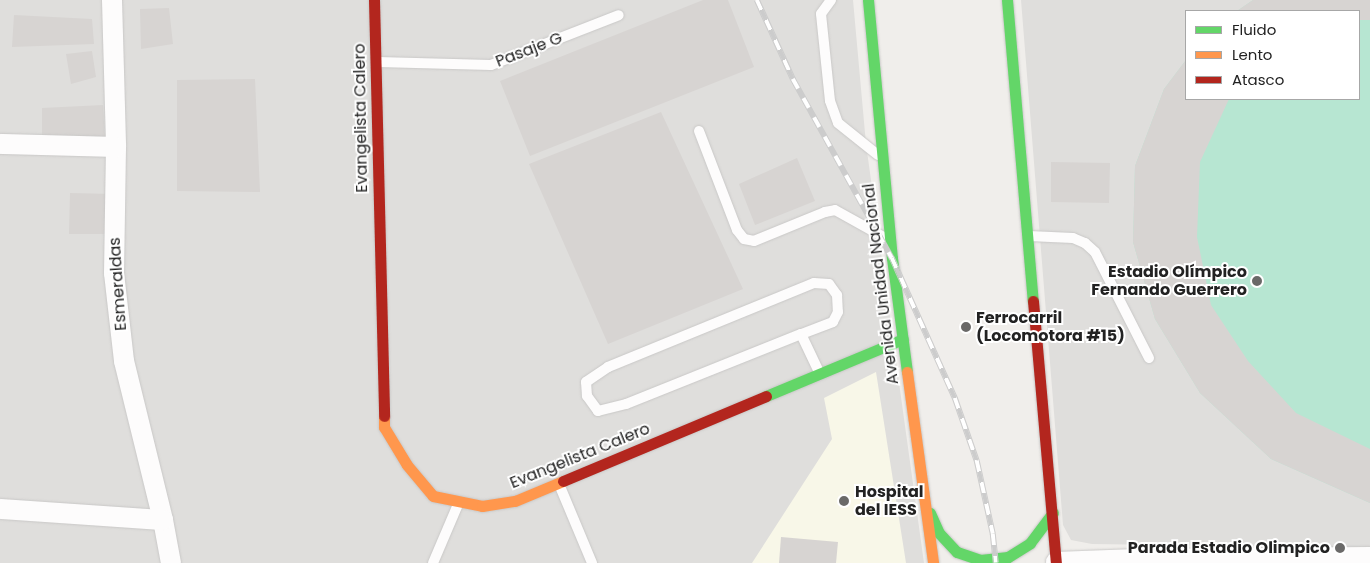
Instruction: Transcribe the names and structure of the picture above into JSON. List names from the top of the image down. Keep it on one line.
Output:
{"streets":{"street":["Evangelista Calero","Esmeraldas","Avenida Unidad Nacional"],"lane":["Pasaje G"]},"crossings":[["Pasaje G","Evangelista Calero"],["Evangelista Calero","Avenida Unidad Nacional"]],"places":["Estadio Olímpico Fernando Guerrero","Ferrocarril (Locomotora #15)","Hospital del IESS","Parada Estadio Olimpico"],"legend":["Fluido","Lento","Atasco"]}
